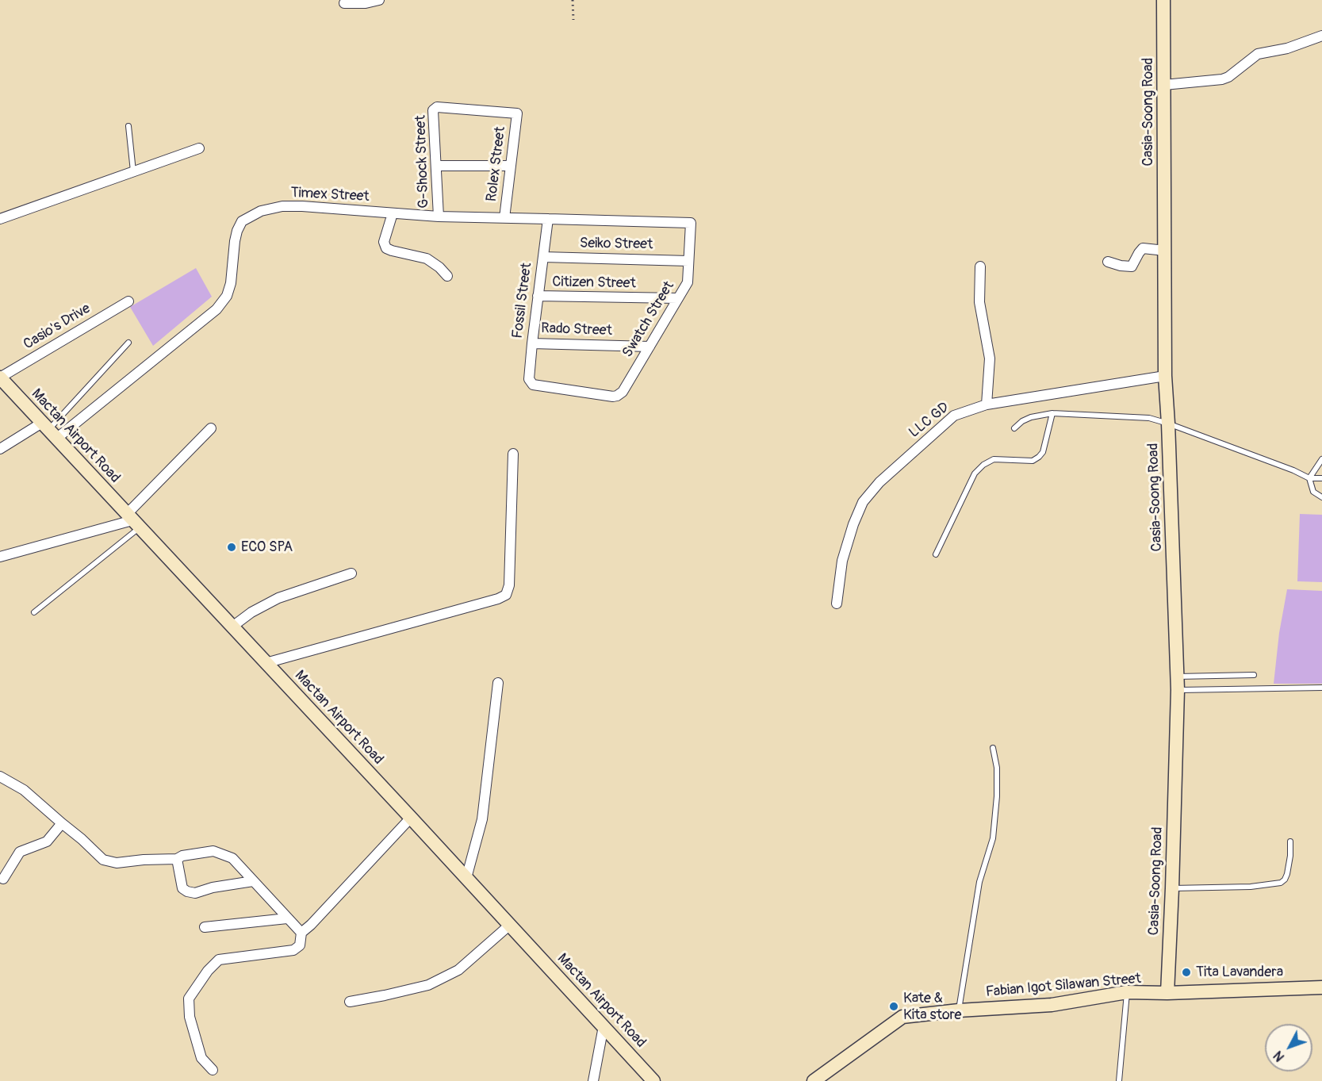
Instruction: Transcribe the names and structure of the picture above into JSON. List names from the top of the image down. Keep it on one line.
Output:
{"streets":{"street":["Casia-Soong Road","G-Shock Street","Rolex Street","Timex Street","Seiko Street","Citizen Street","Fossil Street","Swatch Street","Casio's Drive","Rado Street","LLC GD","Mactan Airport Road","Fabian Igot Silawan Street"]},"crossings":[["Casia-Soong Road","LLC GD"],["Casia-Soong Road","Fabian Igot Silawan Street"],["G-Shock Street","Rolex Street"],["G-Shock Street","Timex Street"],["Rolex Street","Timex Street"],["Timex Street","Fossil Street"],["Timex Street","Swatch Street"],["Timex Street","Mactan Airport Road"],["Seiko Street","Fossil Street"],["Seiko Street","Swatch Street"],["Citizen Street","Fossil Street"],["Citizen Street","Swatch Street"],["Fossil Street","Swatch Street"],["Fossil Street","Rado Street"],["Swatch Street","Rado Street"],["Casio's Drive","Mactan Airport Road"]],"places":["ECO SPA","Tita Lavandera","Kate & Kita store"],"north":"bottom left"}
